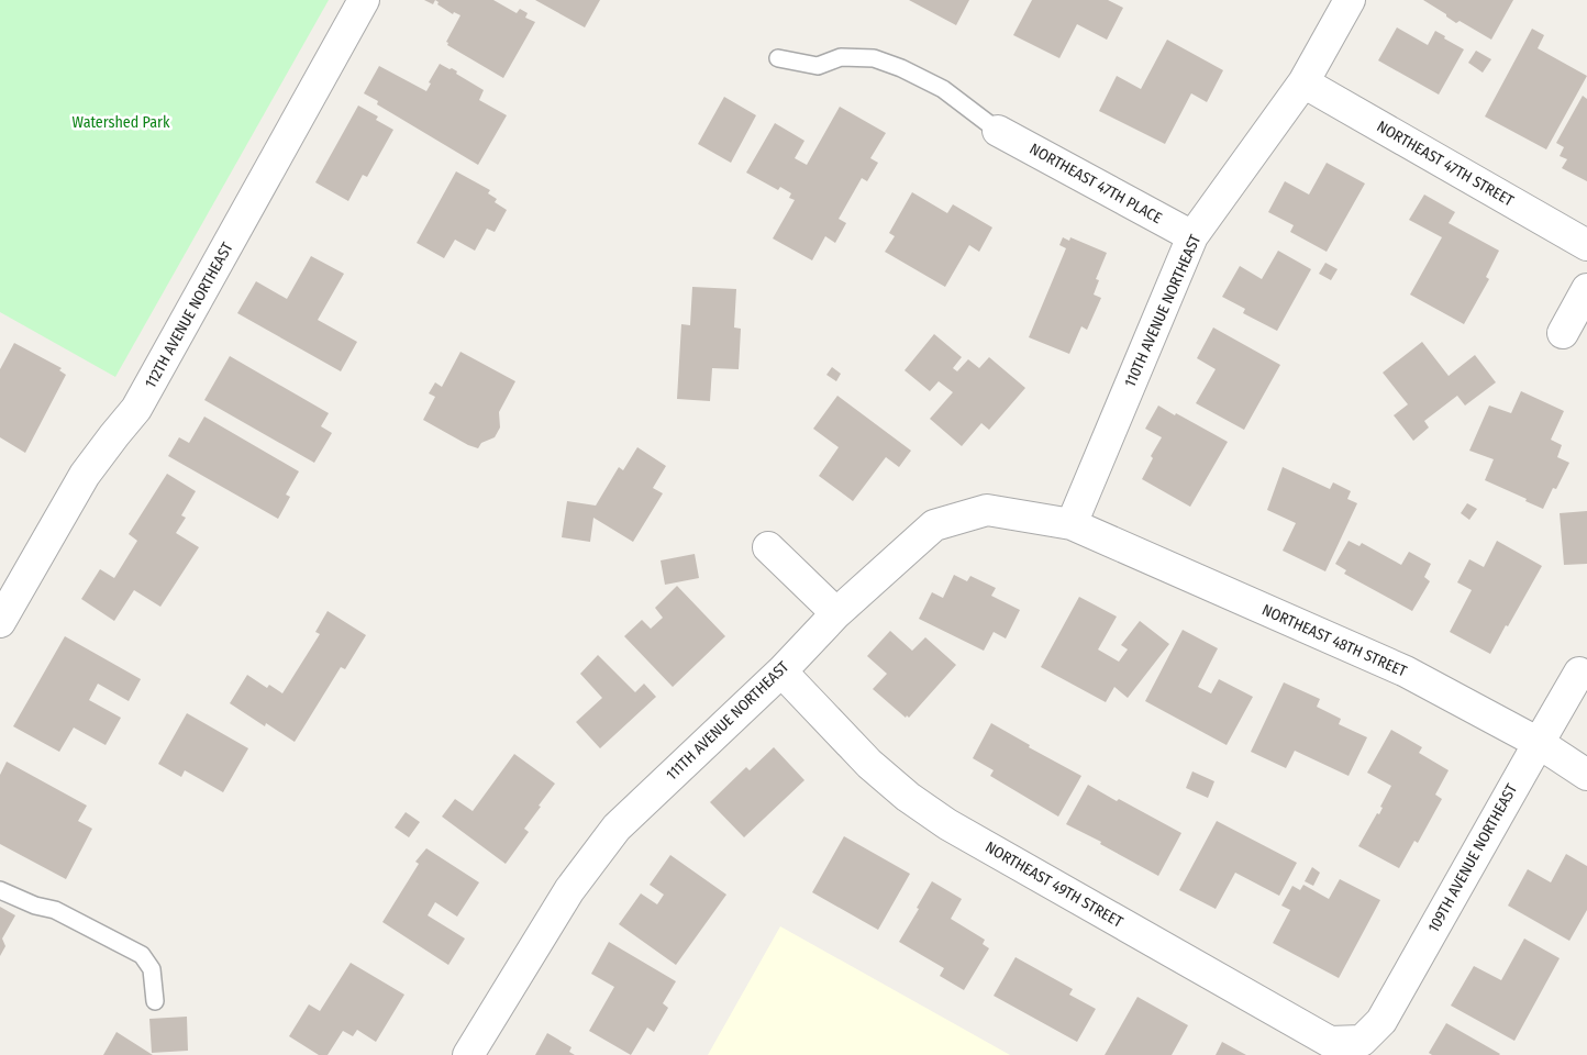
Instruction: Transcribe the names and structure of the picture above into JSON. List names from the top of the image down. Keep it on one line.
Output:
{"streets":{"street":["NORTHEAST 47TH STREET","NORTHEAST 47TH PLACE","110TH AVENUE NORTHEAST","112TH AVENUE NORTHEAST","NORTHEAST 48TH STREET","111TH AVENUE NORTHEAST","109TH AVENUE NORTHEAST","NORTHEAST 49TH STREET"]},"crossings":[["NORTHEAST 47TH STREET","110TH AVENUE NORTHEAST"],["NORTHEAST 47TH PLACE","110TH AVENUE NORTHEAST"],["110TH AVENUE NORTHEAST","NORTHEAST 48TH STREET"],["110TH AVENUE NORTHEAST","111TH AVENUE NORTHEAST"],["NORTHEAST 48TH STREET","111TH AVENUE NORTHEAST"],["NORTHEAST 48TH STREET","109TH AVENUE NORTHEAST"],["111TH AVENUE NORTHEAST","NORTHEAST 49TH STREET"],["109TH AVENUE NORTHEAST","NORTHEAST 49TH STREET"]],"parks":["Watershed Park"]}
